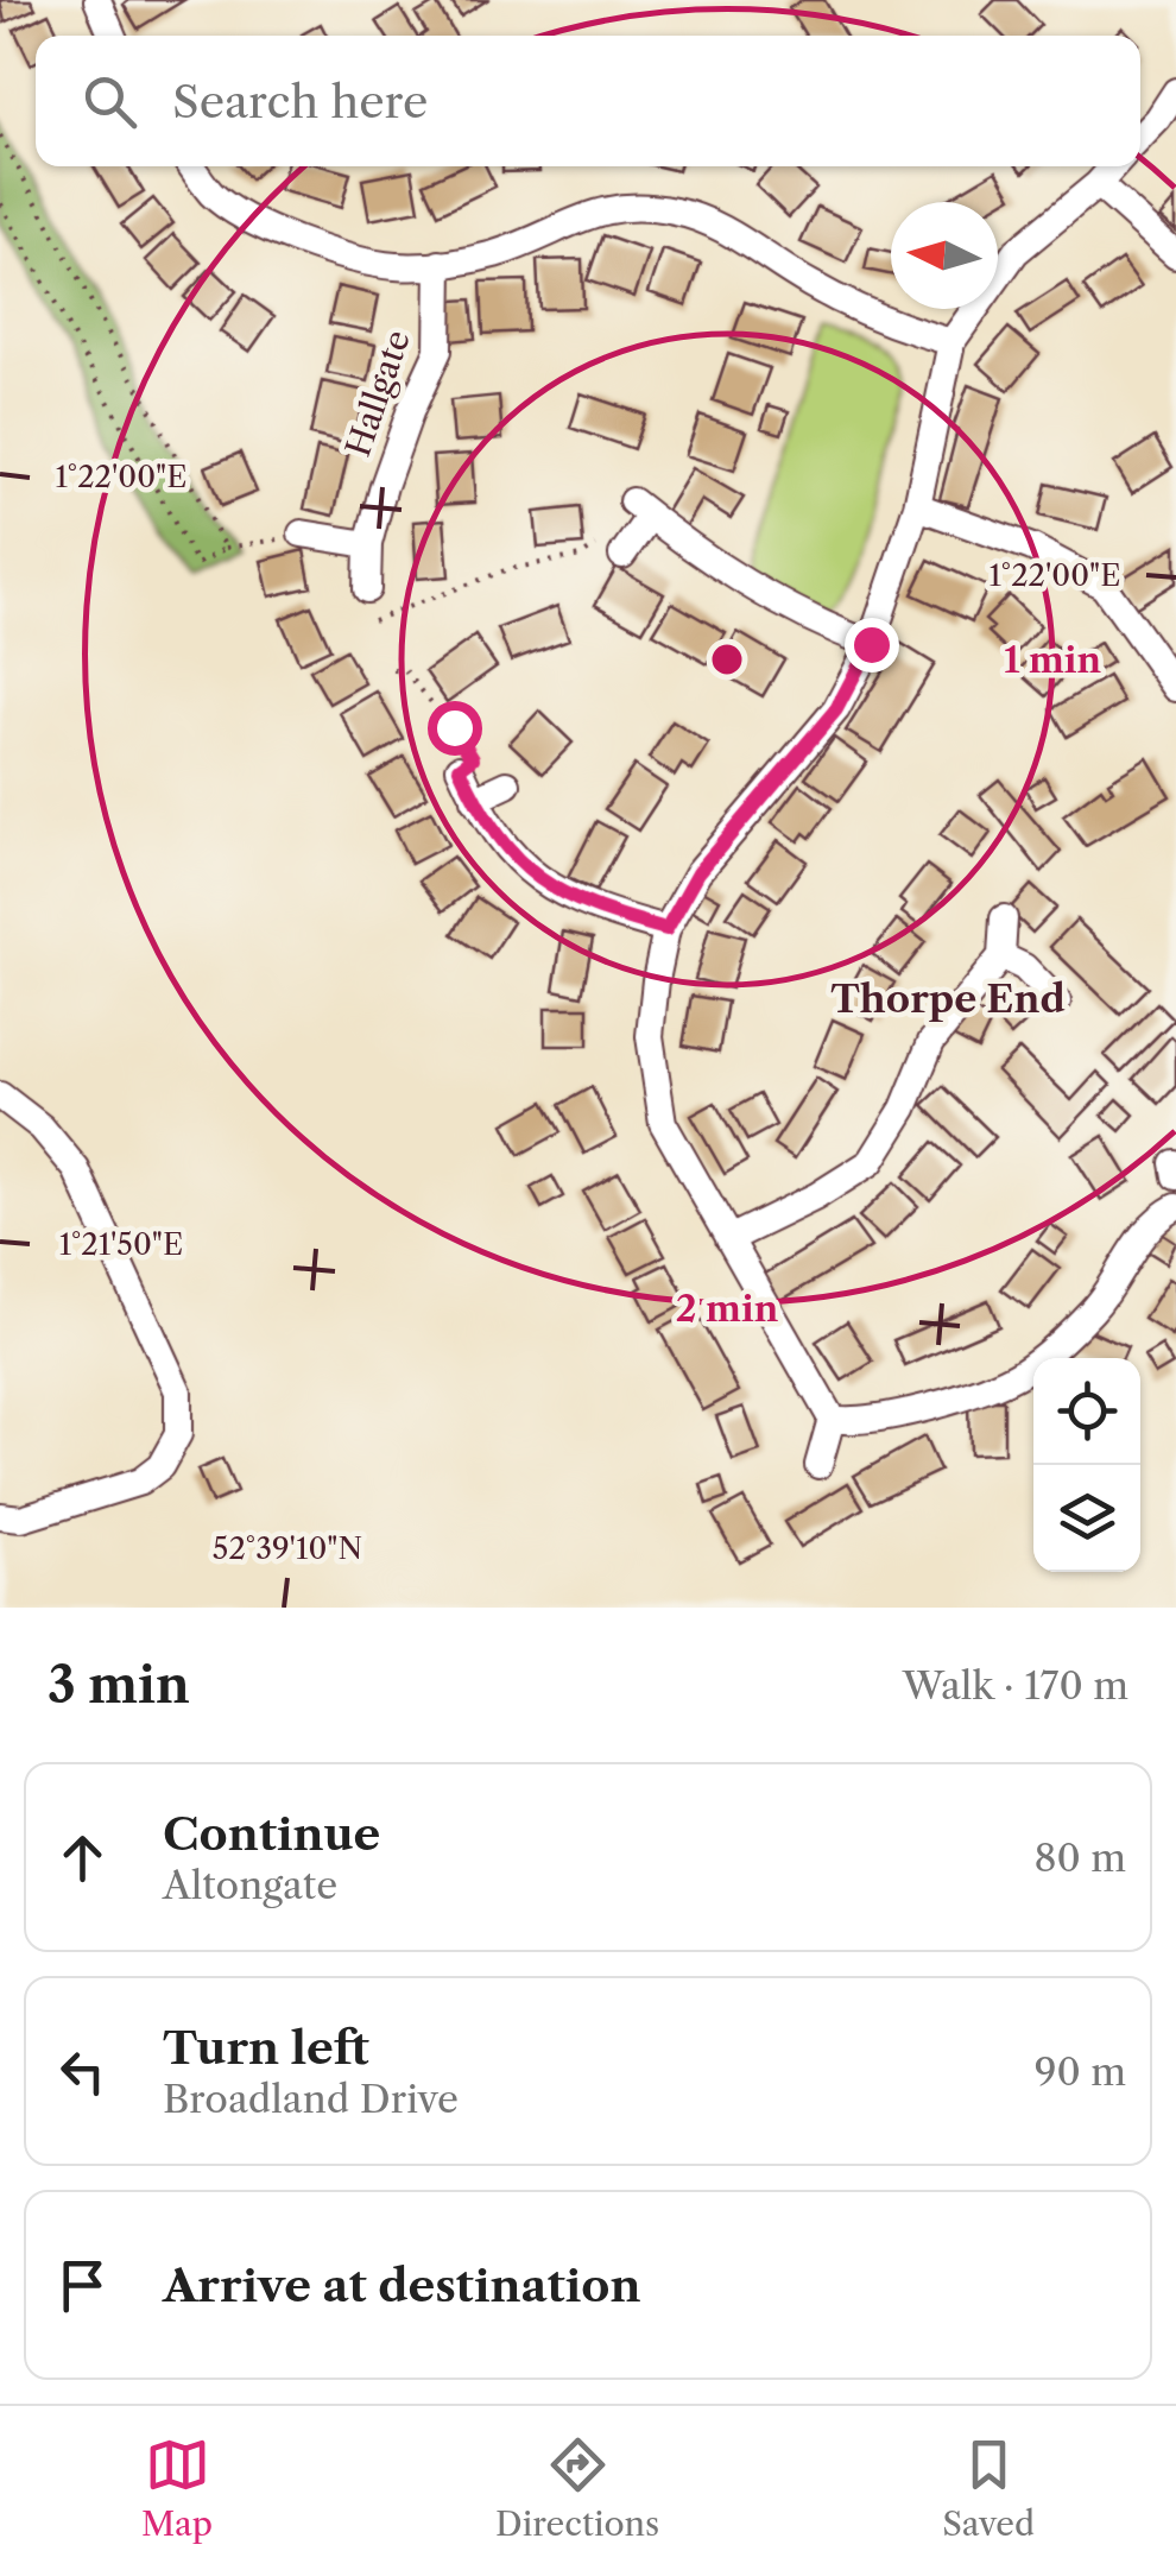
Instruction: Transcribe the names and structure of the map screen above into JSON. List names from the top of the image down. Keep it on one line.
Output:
{"streets":{"street":["Hallgate"]},"districts":["Thorpe End"],"north":"left","page":{"search":"Search here","heading":["3 min","Walk · 170 m"],"list":[["Continue","Altongate","80 m"],["Turn left","Broadland Drive","90 m"],"Arrive at destination"],"nav":["Map","Directions","Saved"]},"coordinates":["1°22'00\"E","1°21'50\"E","52°39'10\"N"],"rings":["1 min","2 min"]}
